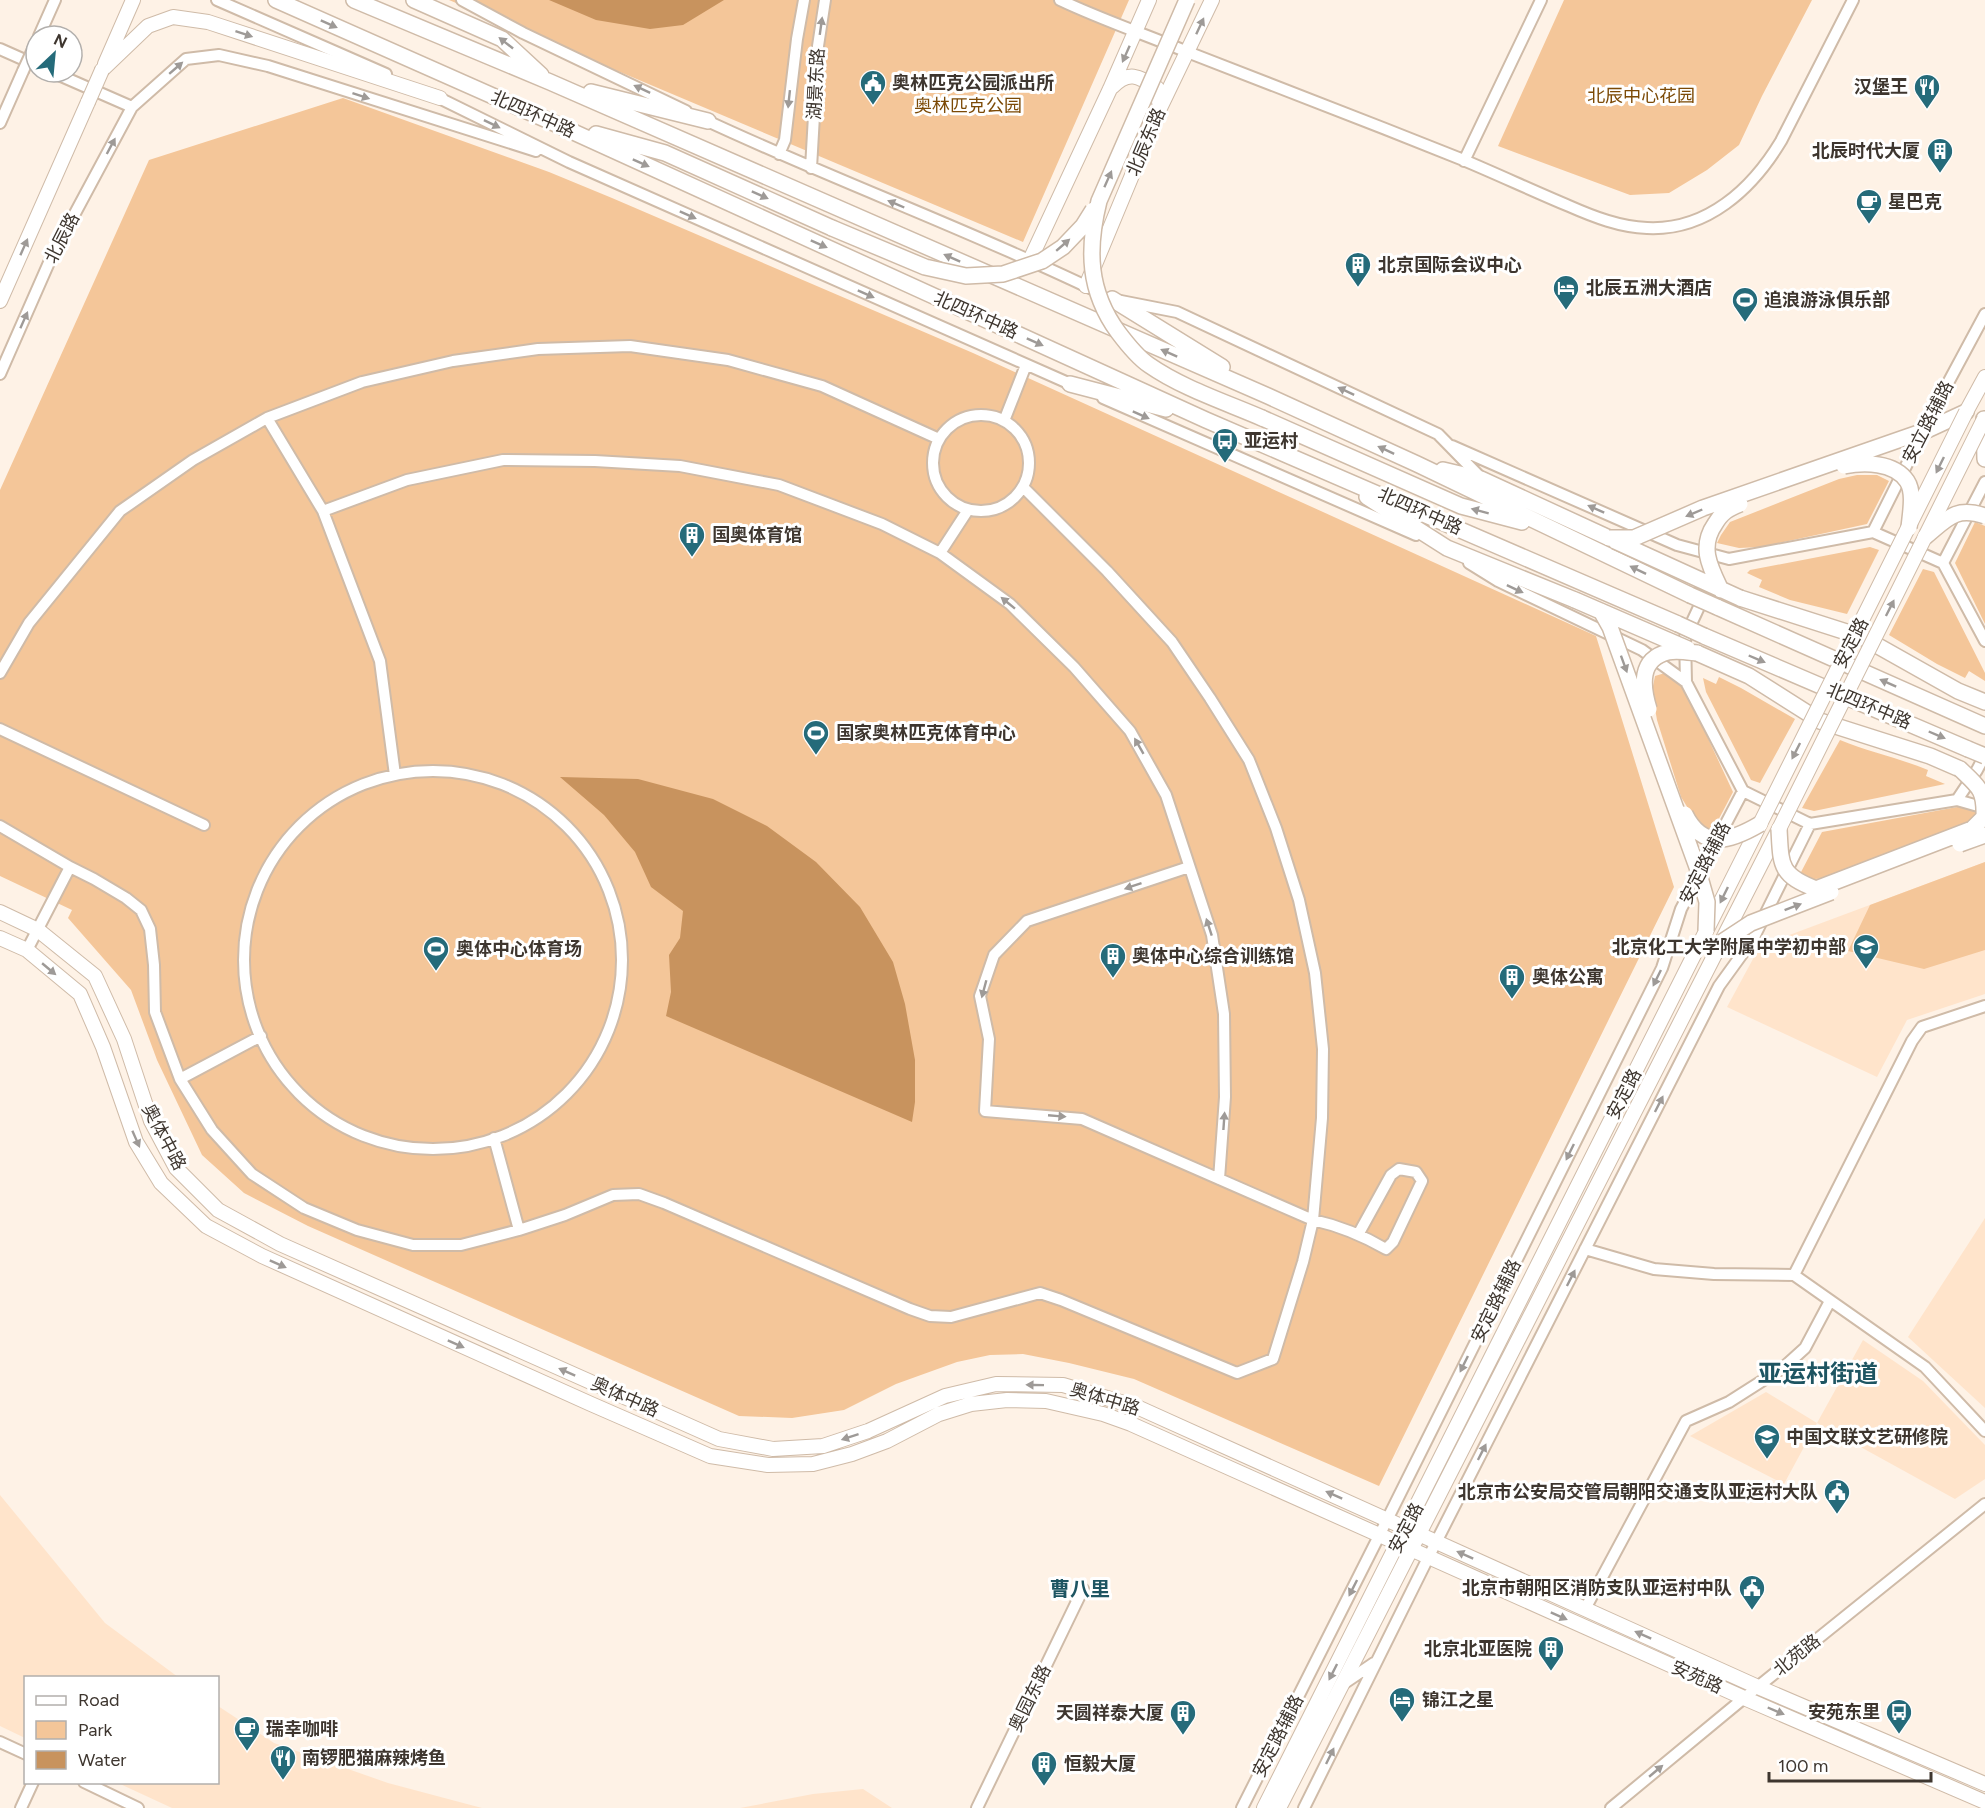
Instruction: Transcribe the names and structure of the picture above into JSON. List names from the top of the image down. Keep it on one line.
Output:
{"streets":{"highway":["北四环中路"],"main road":["北辰东路","北辰路","安定路","奥体中路","安苑路"],"street":["湖景东路","安立路辅路","安定路辅路","北苑路","奥园东路"]},"crossings":[["安定路","奥体中路"],["安定路","安苑路"],["安定路辅路","奥体中路"],["奥体中路","安苑路"],["北苑路","安苑路"]],"one_way":["北辰路","北苑路"],"districts":["亚运村街道","曹八里"],"parks":["北辰中心花园","奥林匹克公园"],"places":{"public building":["奥林匹克公园派出所","北京市公安局交管局朝阳交通支队亚运村大队","北京市朝阳区消防支队亚运村中队"],"restaurant":["汉堡王","南锣肥猫麻辣烤鱼"],"building":["北辰时代大厦","北京国际会议中心","国奥体育馆","奥体中心综合训练馆","奥体公寓","北京北亚医院","天圆祥泰大厦","恒毅大厦"],"cafe":["星巴克","瑞幸咖啡"],"hotel":["北辰五洲大酒店","锦江之星"],"sports":["追浪游泳俱乐部","国家奥林匹克体育中心","奥体中心体育场"],"bus stop":["亚运村","安苑东里"],"school or university":["北京化工大学附属中学初中部","中国文联文艺研修院"]},"legend":["Road","Park","Water"],"scale_bar":"100 m","north":"top right"}
